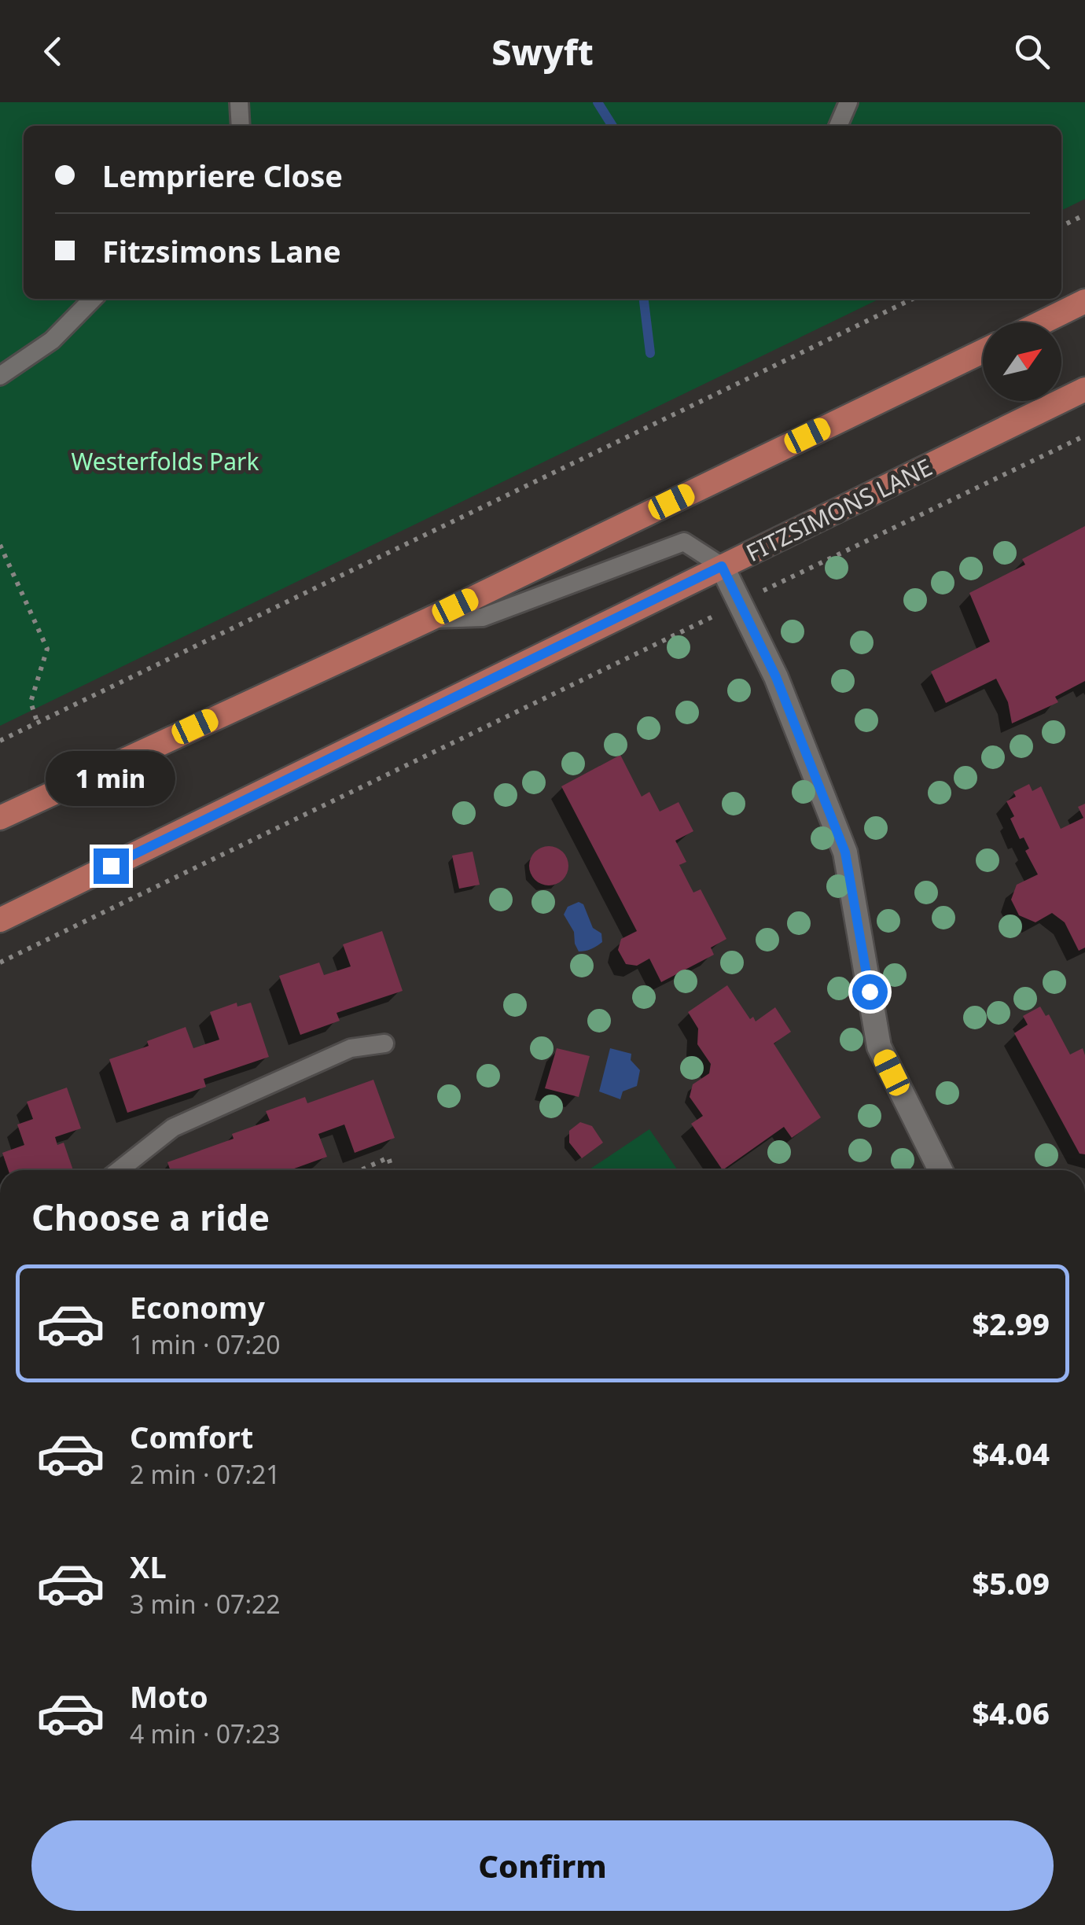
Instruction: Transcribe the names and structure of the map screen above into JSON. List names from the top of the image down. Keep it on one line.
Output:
{"streets":{"main road":["FITZSIMONS LANE"]},"parks":["Westerfolds Park"],"north":"top right","page":{"header":"Swyft","banner":["Lempriere Close","Fitzsimons Lane"],"bubble":"1 min","heading":"Choose a ride","list":[{"name":"Economy","note":"1 min · 07:20","value":"$2.99"},{"name":"Comfort","note":"2 min · 07:21","value":"$4.04"},{"name":"XL","note":"3 min · 07:22","value":"$5.09"},{"name":"Moto","note":"4 min · 07:23","value":"$4.06"}],"buttons":"Confirm"}}
